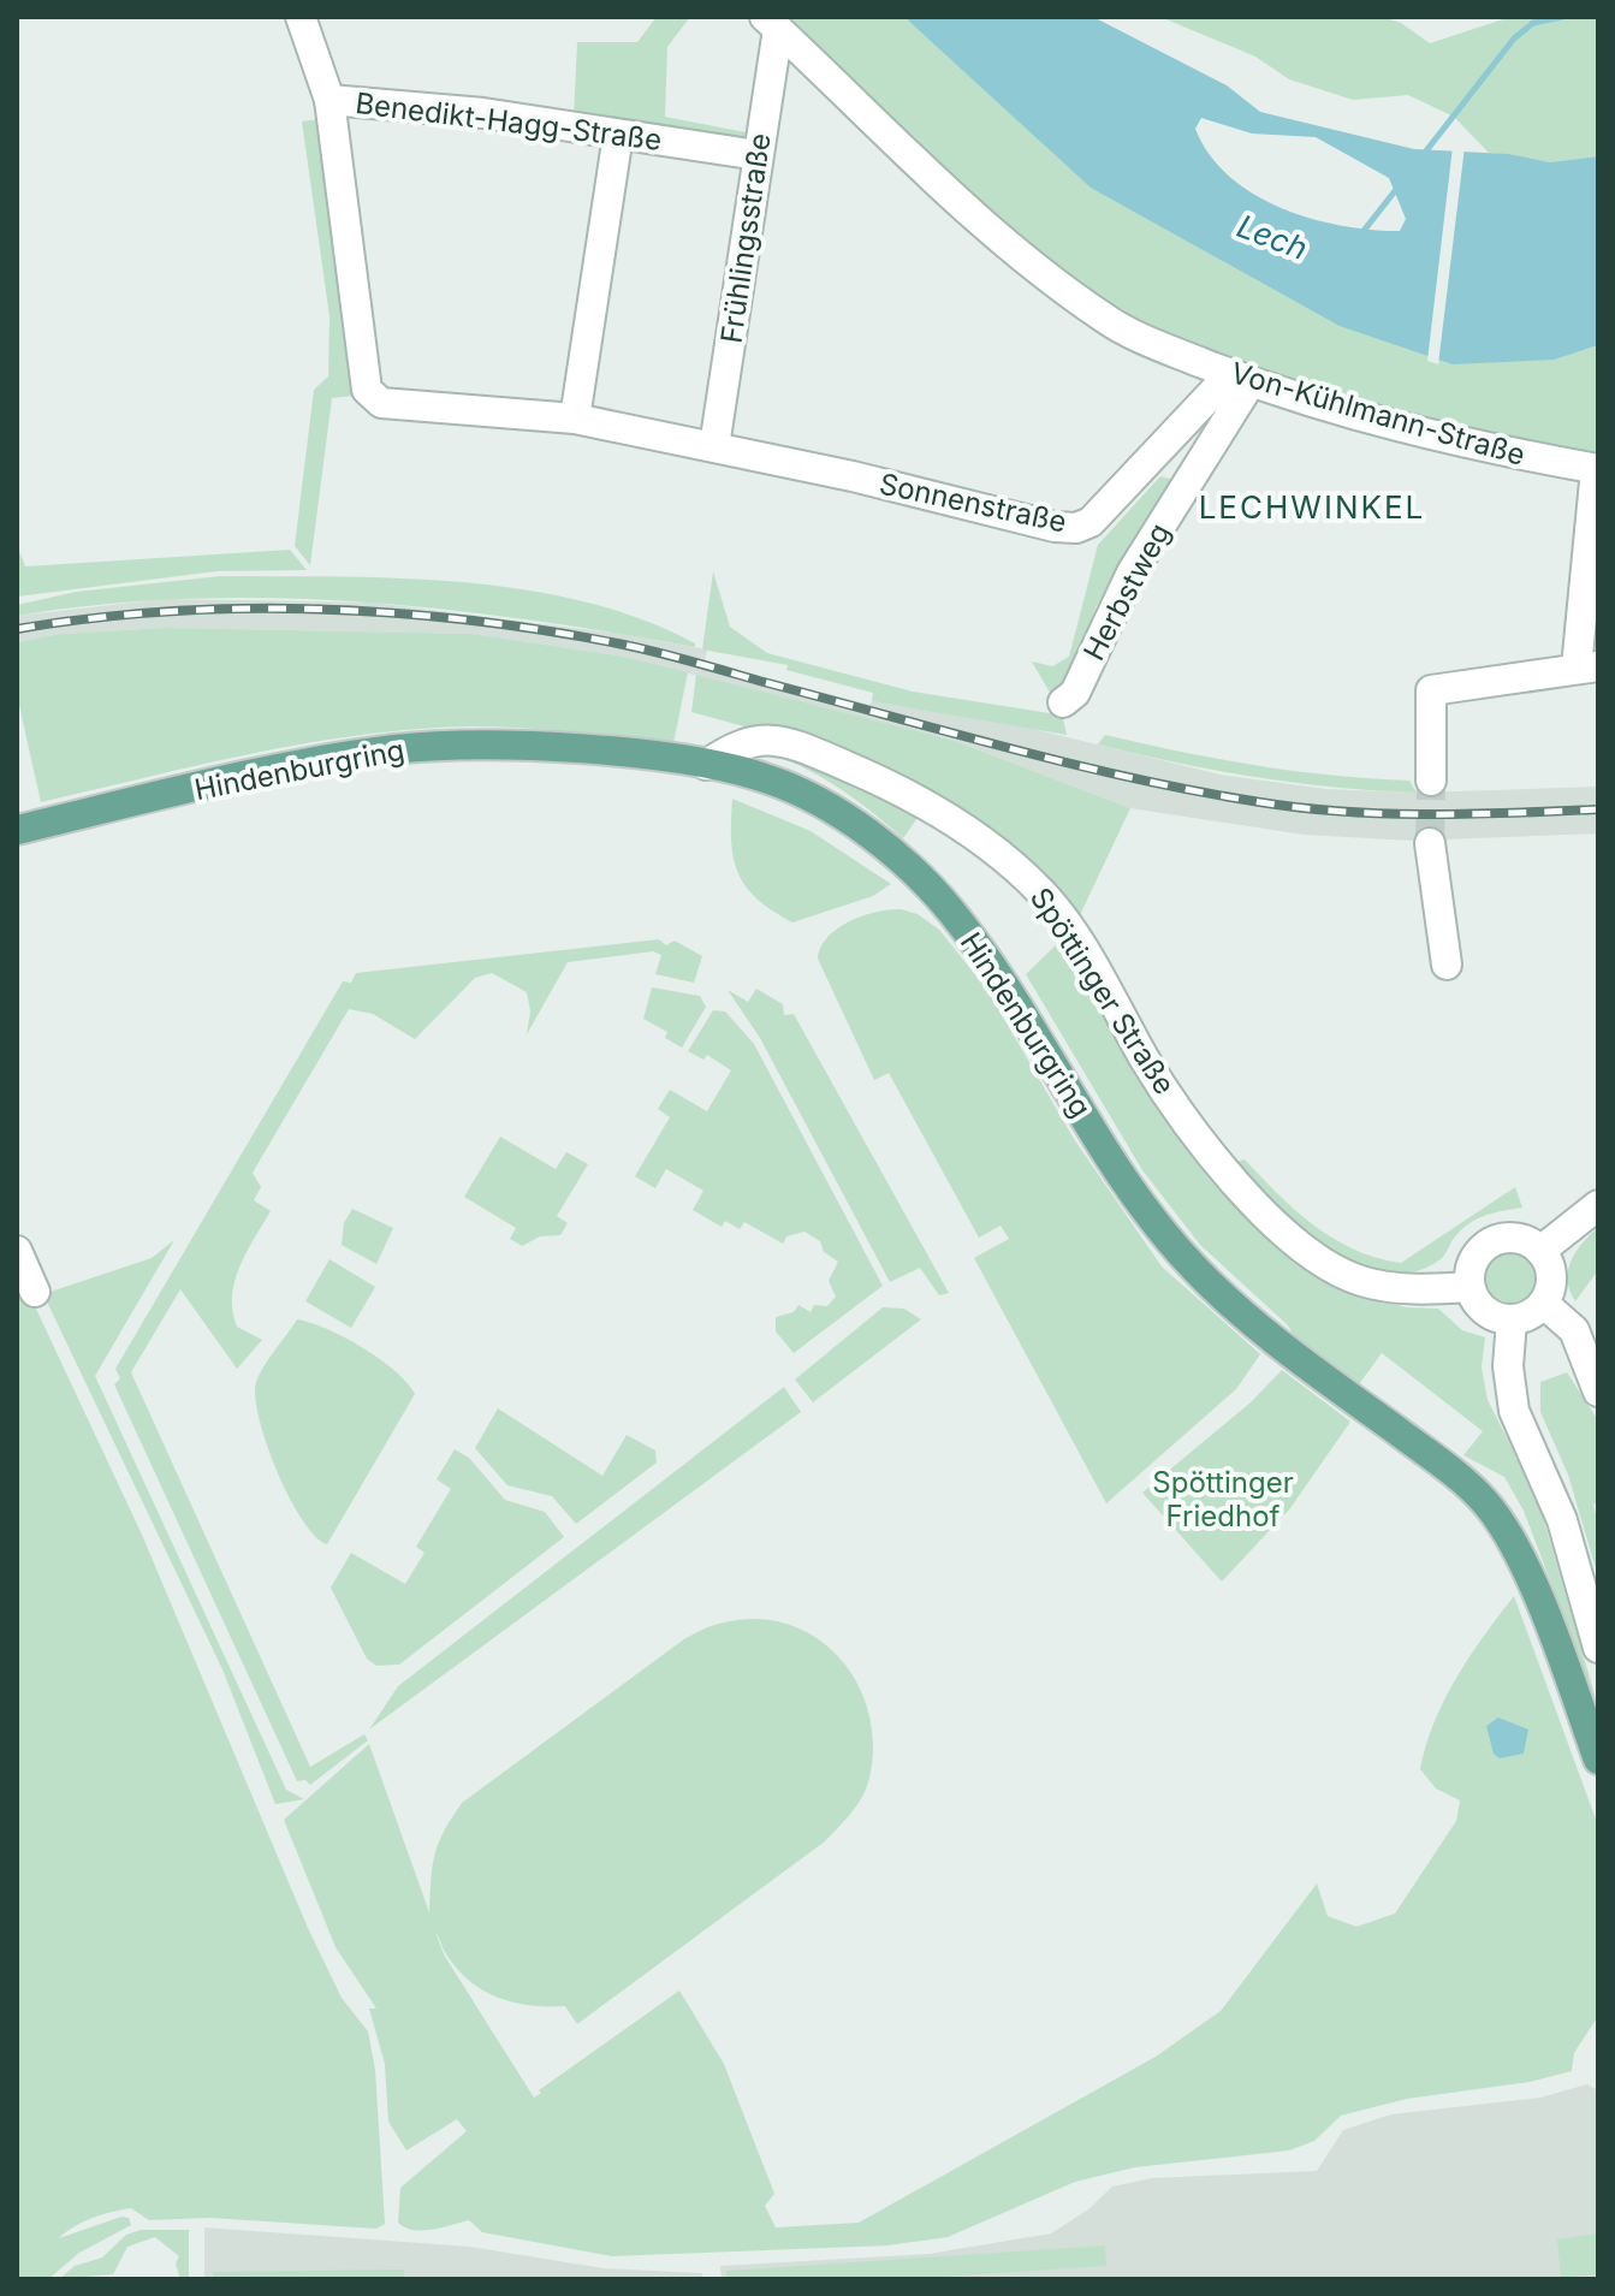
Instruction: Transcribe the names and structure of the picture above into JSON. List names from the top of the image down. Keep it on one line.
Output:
{"streets":{"main road":["Hindenburgring"],"street":["Benedikt-Hagg-Straße","Frühlingsstraße","Von-Kühlmann-Straße","Sonnenstraße","Herbstweg","Spöttinger Straße"]},"crossings":[["Benedikt-Hagg-Straße","Frühlingsstraße"],["Benedikt-Hagg-Straße","Sonnenstraße"],["Frühlingsstraße","Von-Kühlmann-Straße"],["Frühlingsstraße","Sonnenstraße"],["Von-Kühlmann-Straße","Sonnenstraße"],["Von-Kühlmann-Straße","Herbstweg"],["Sonnenstraße","Herbstweg"],["Hindenburgring","Spöttinger Straße"]],"districts":["LECHWINKEL"],"water":["Lech"],"parks":["Spöttinger Friedhof"]}
